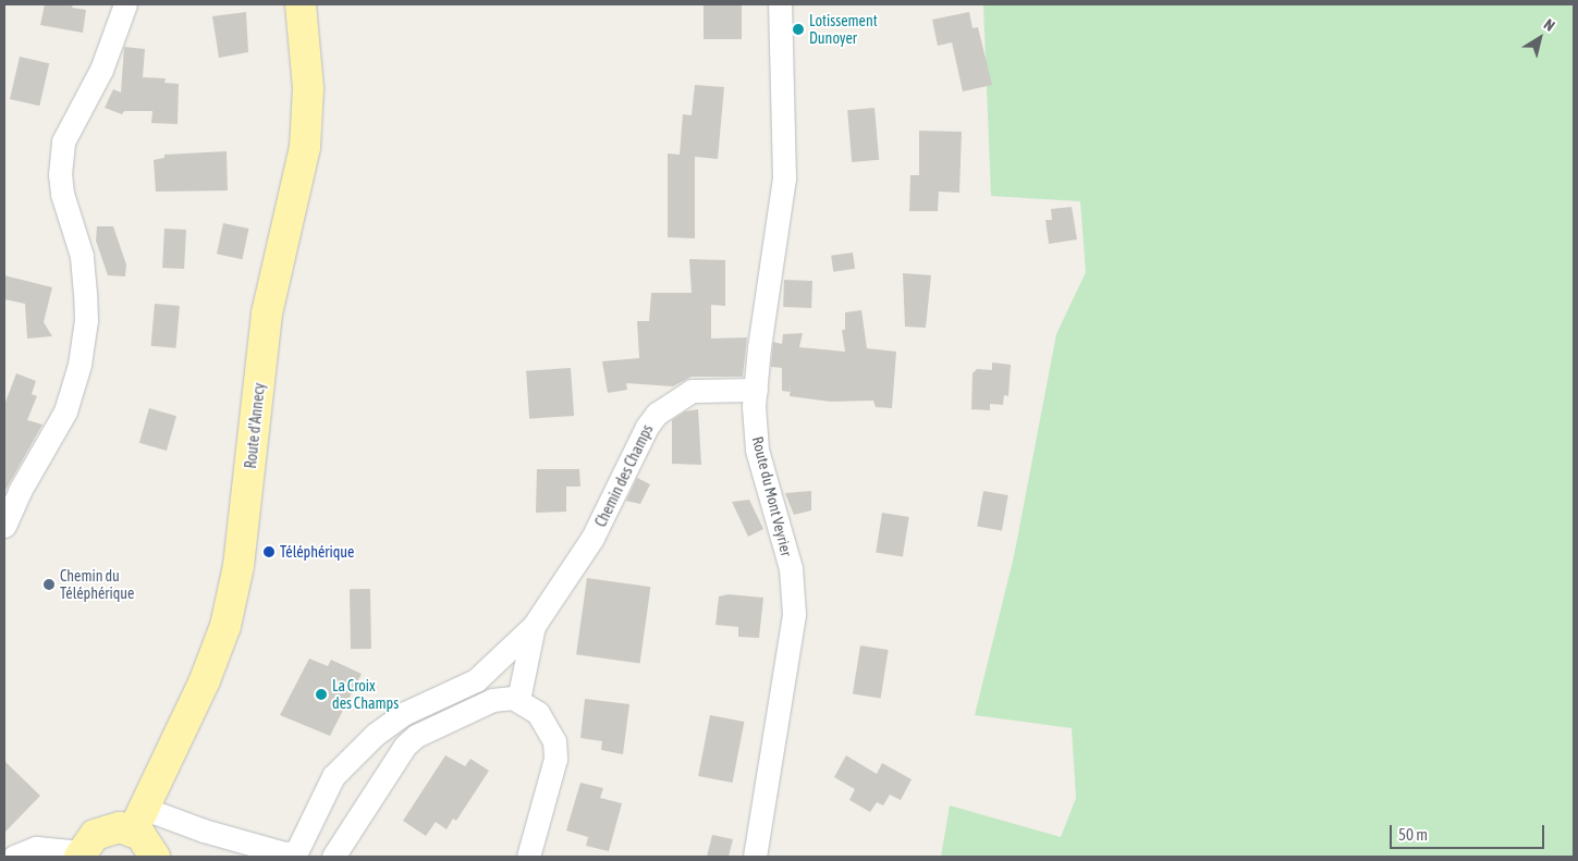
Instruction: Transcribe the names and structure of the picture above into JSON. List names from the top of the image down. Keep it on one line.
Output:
{"streets":{"main road":["Route d'Annecy"],"street":["Chemin des Champs","Route du Mont Veyrier"]},"crossings":[["Route d'Annecy","Chemin des Champs"],["Chemin des Champs","Route du Mont Veyrier"]],"places":["Lotissement Dunoyer","Téléphérique","Chemin du Téléphérique","La Croix des Champs"],"scale_bar":"50 m","north":"top right"}
